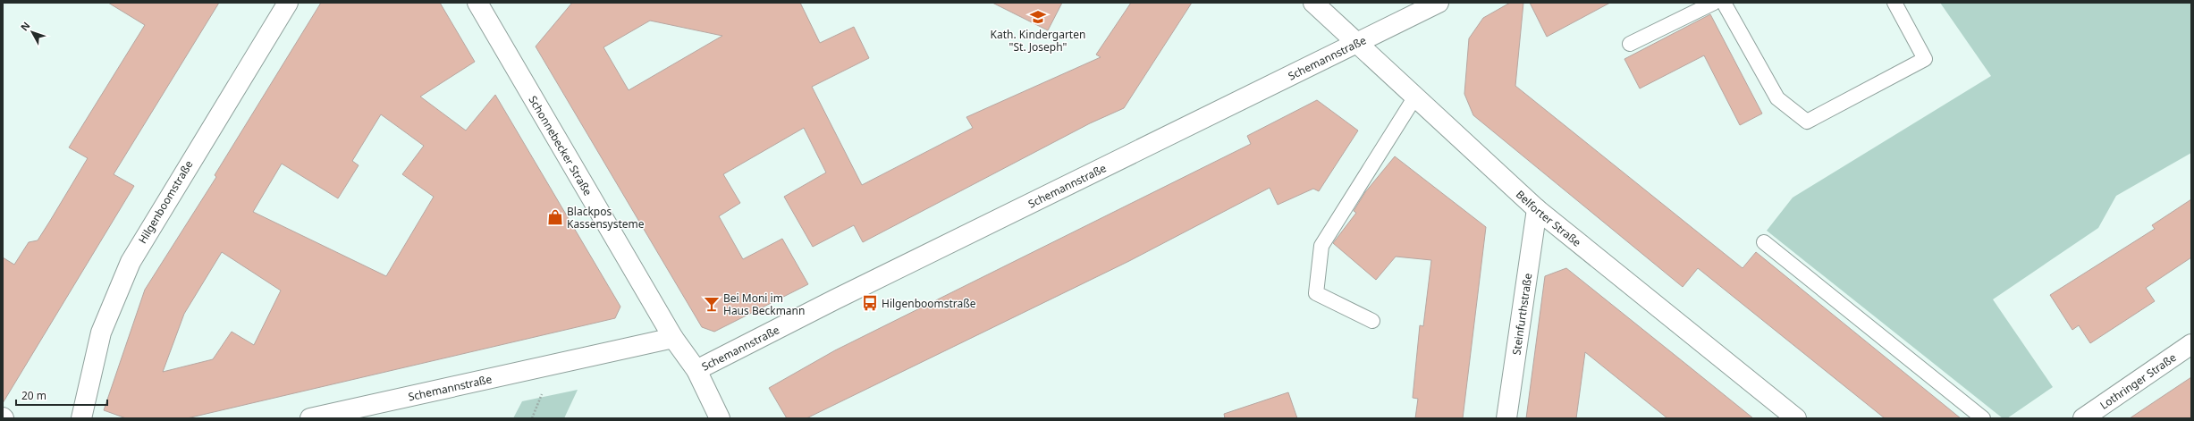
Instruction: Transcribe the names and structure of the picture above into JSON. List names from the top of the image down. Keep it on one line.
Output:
{"streets":{"street":["Schemannstraße","Schonnebecker Straße","Hilgenboomstraße","Belforter Straße","Steinfurthstraße","Lothringer Straße"]},"crossings":[["Schemannstraße","Schonnebecker Straße"],["Schemannstraße","Belforter Straße"],["Belforter Straße","Steinfurthstraße"]],"places":{"school or university":["Kath. Kindergarten \"St. Joseph\""],"shop":["Blackpos Kassensysteme"],"bus stop":["Hilgenboomstraße"],"bar":["Bei Moni im Haus Beckmann"]},"scale_bar":"20 m","north":"top left"}
